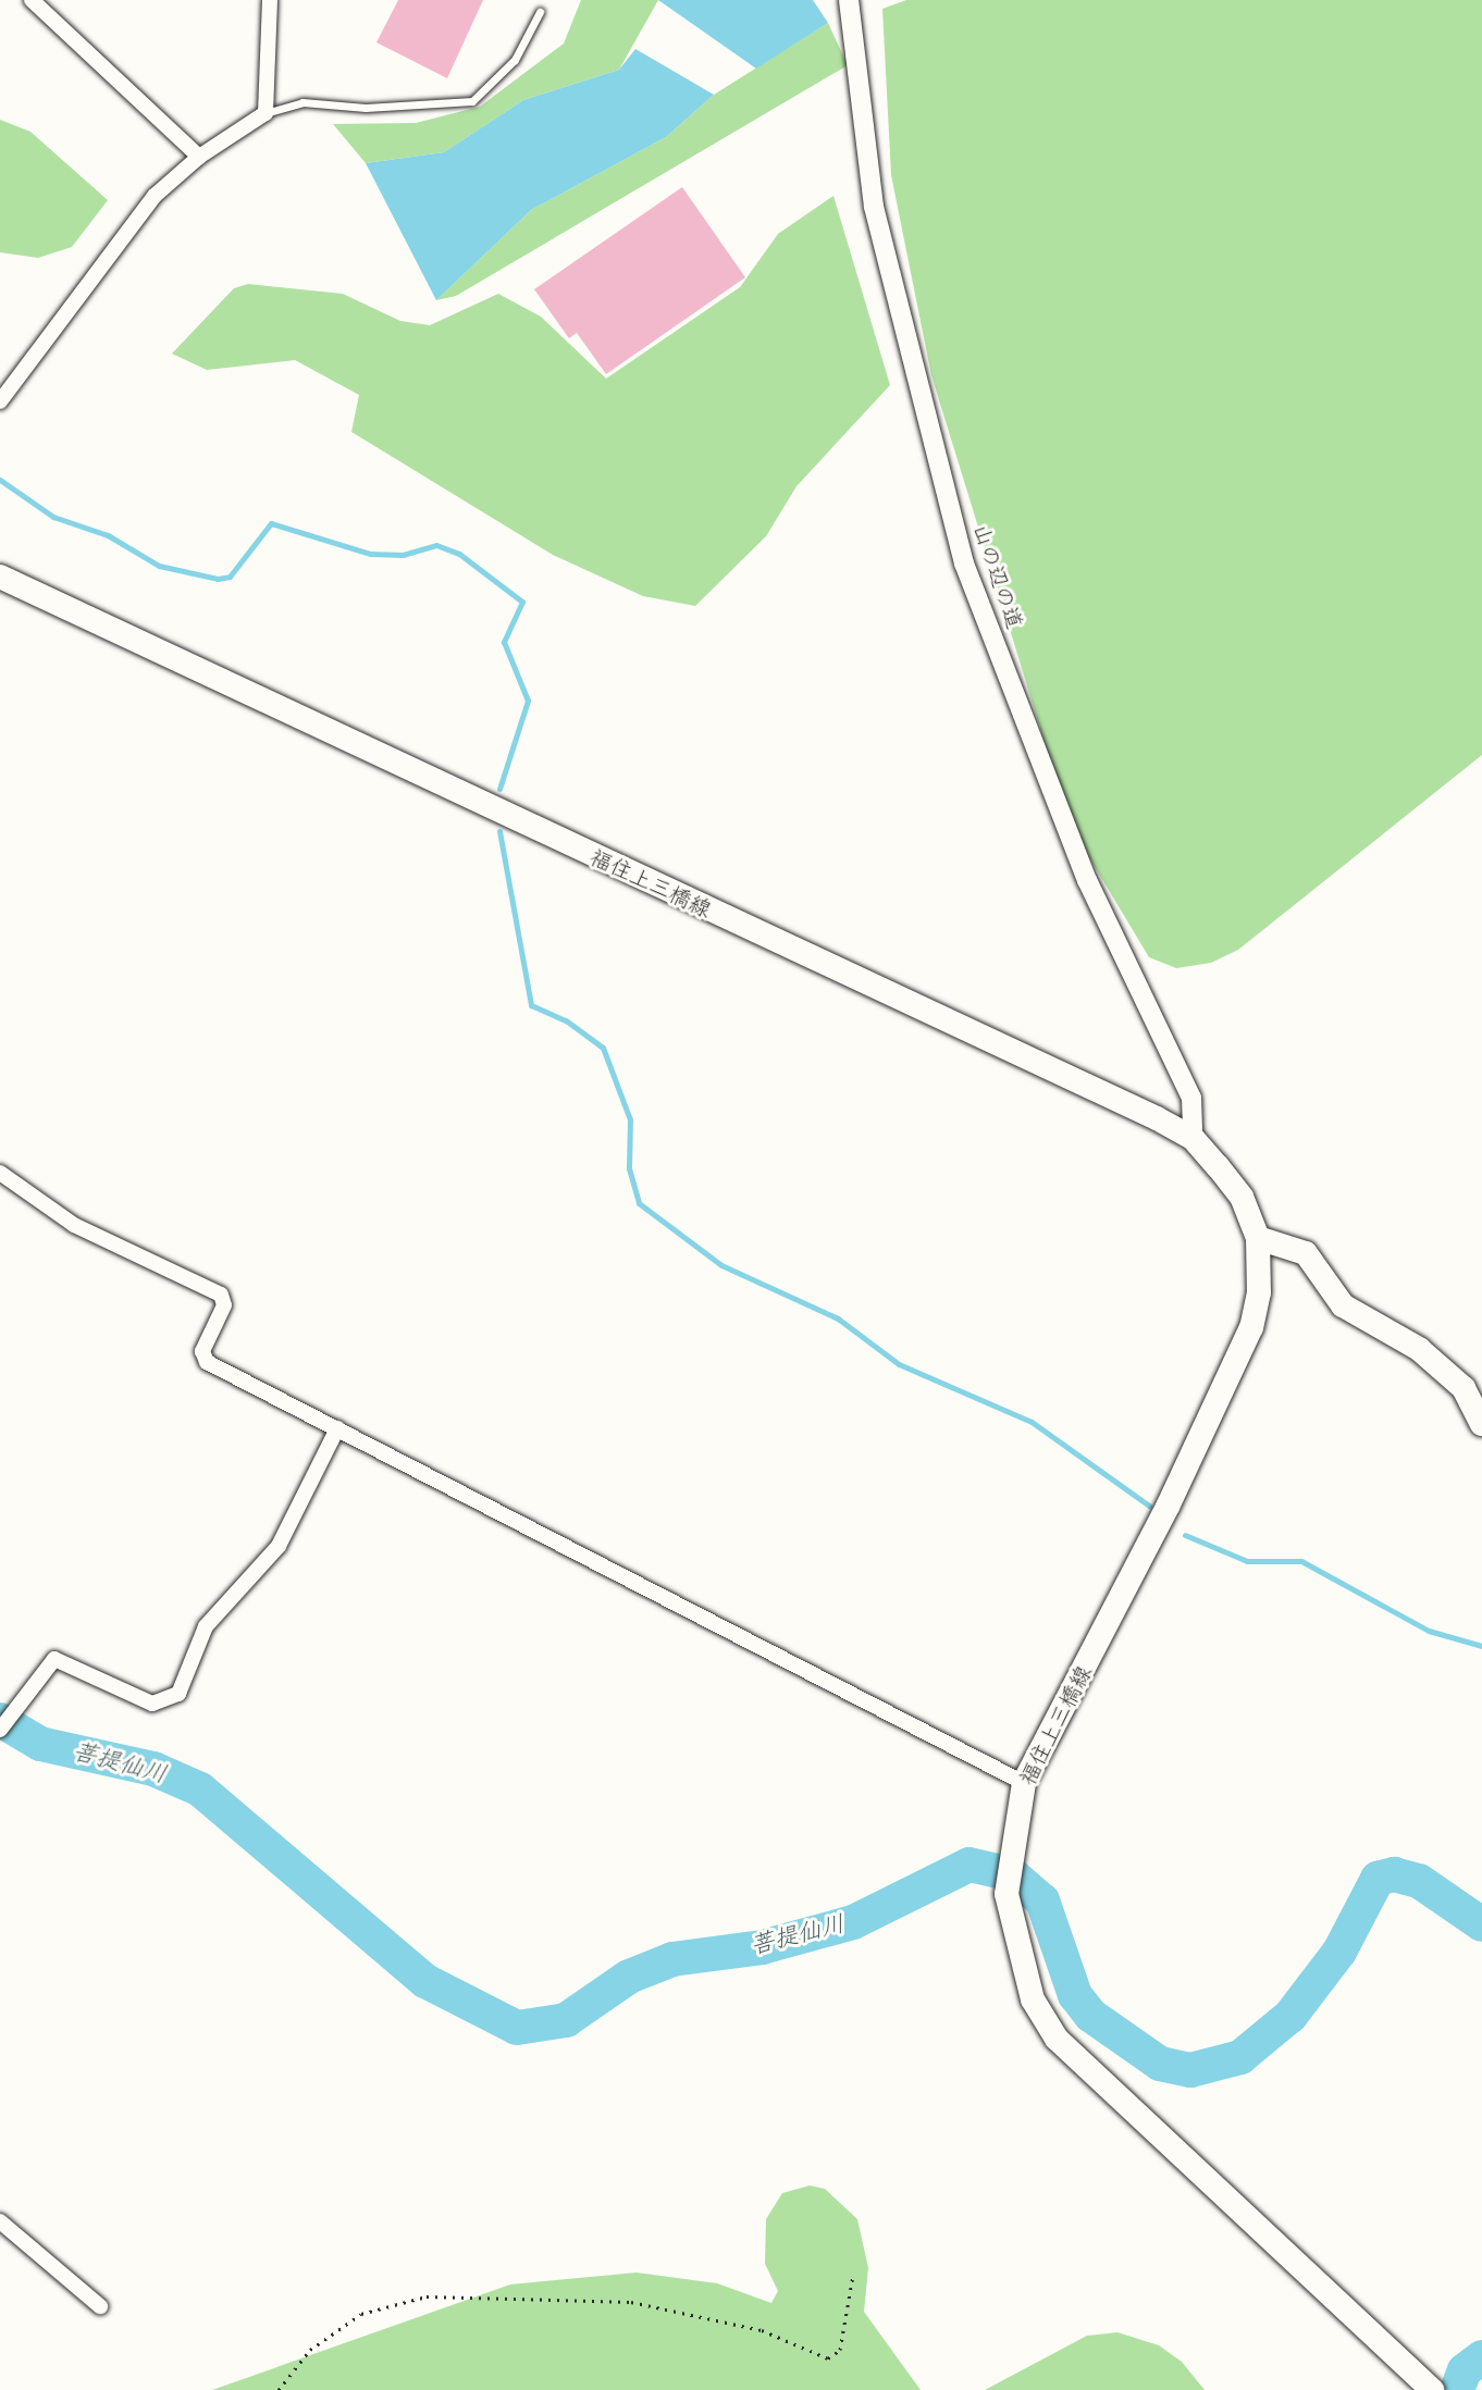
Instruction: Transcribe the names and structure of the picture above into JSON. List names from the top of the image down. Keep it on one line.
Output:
{"streets":{"main road":["福住上三橋線"],"street":["山の辺の道"]},"crossings":[["山の辺の道","福住上三橋線"]],"water":["菩提仙川"]}
